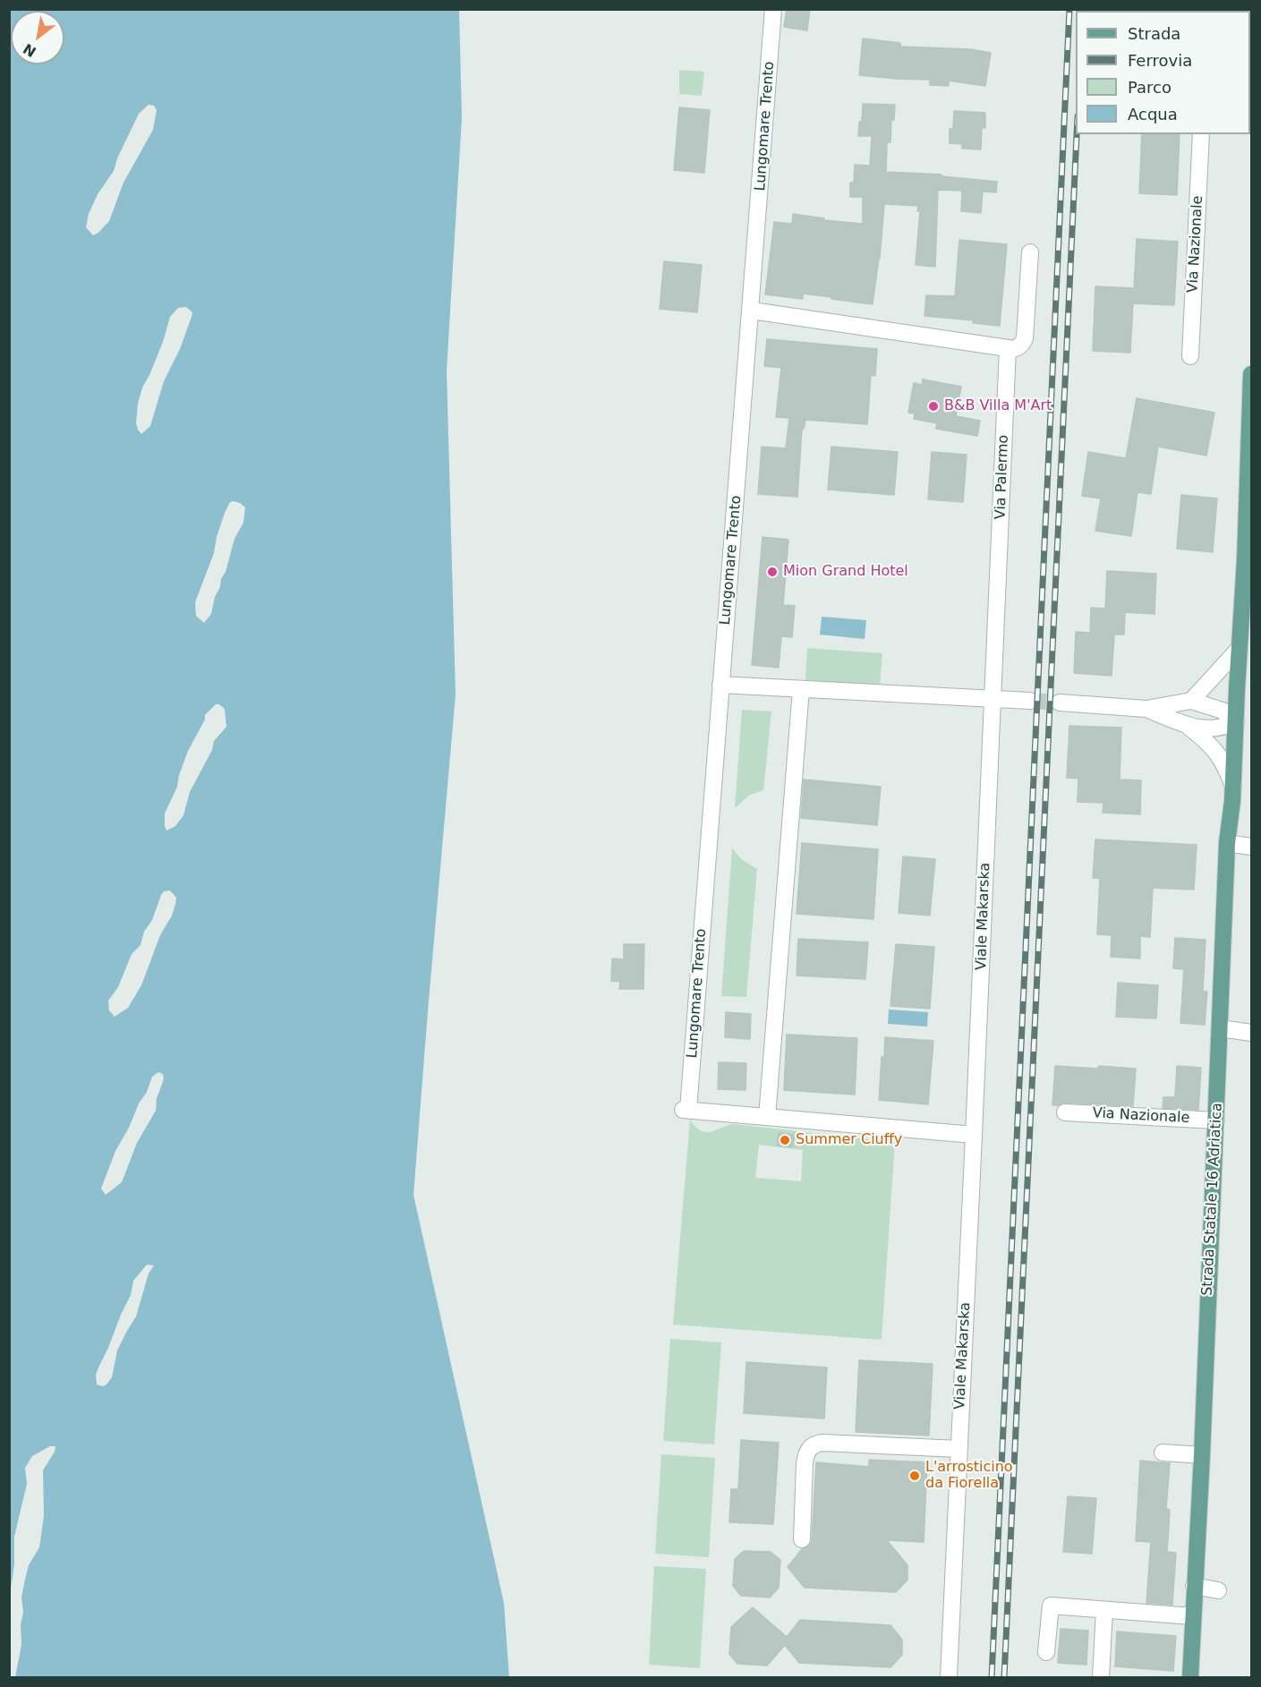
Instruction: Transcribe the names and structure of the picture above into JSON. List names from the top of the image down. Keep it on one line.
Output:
{"streets":{"main road":["Strada Statale 16 Adriatica"],"street":["Lungomare Trento","Via Nazionale","Via Palermo","Viale Makarska"]},"crossings":[["Via Nazionale","Strada Statale 16 Adriatica"],["Via Palermo","Viale Makarska"]],"places":["B&B Villa M'Art","Mion Grand Hotel","Summer Ciuffy","L'arrosticino da Fiorella"],"legend":["Strada","Ferrovia","Parco","Acqua"],"north":"bottom left"}
